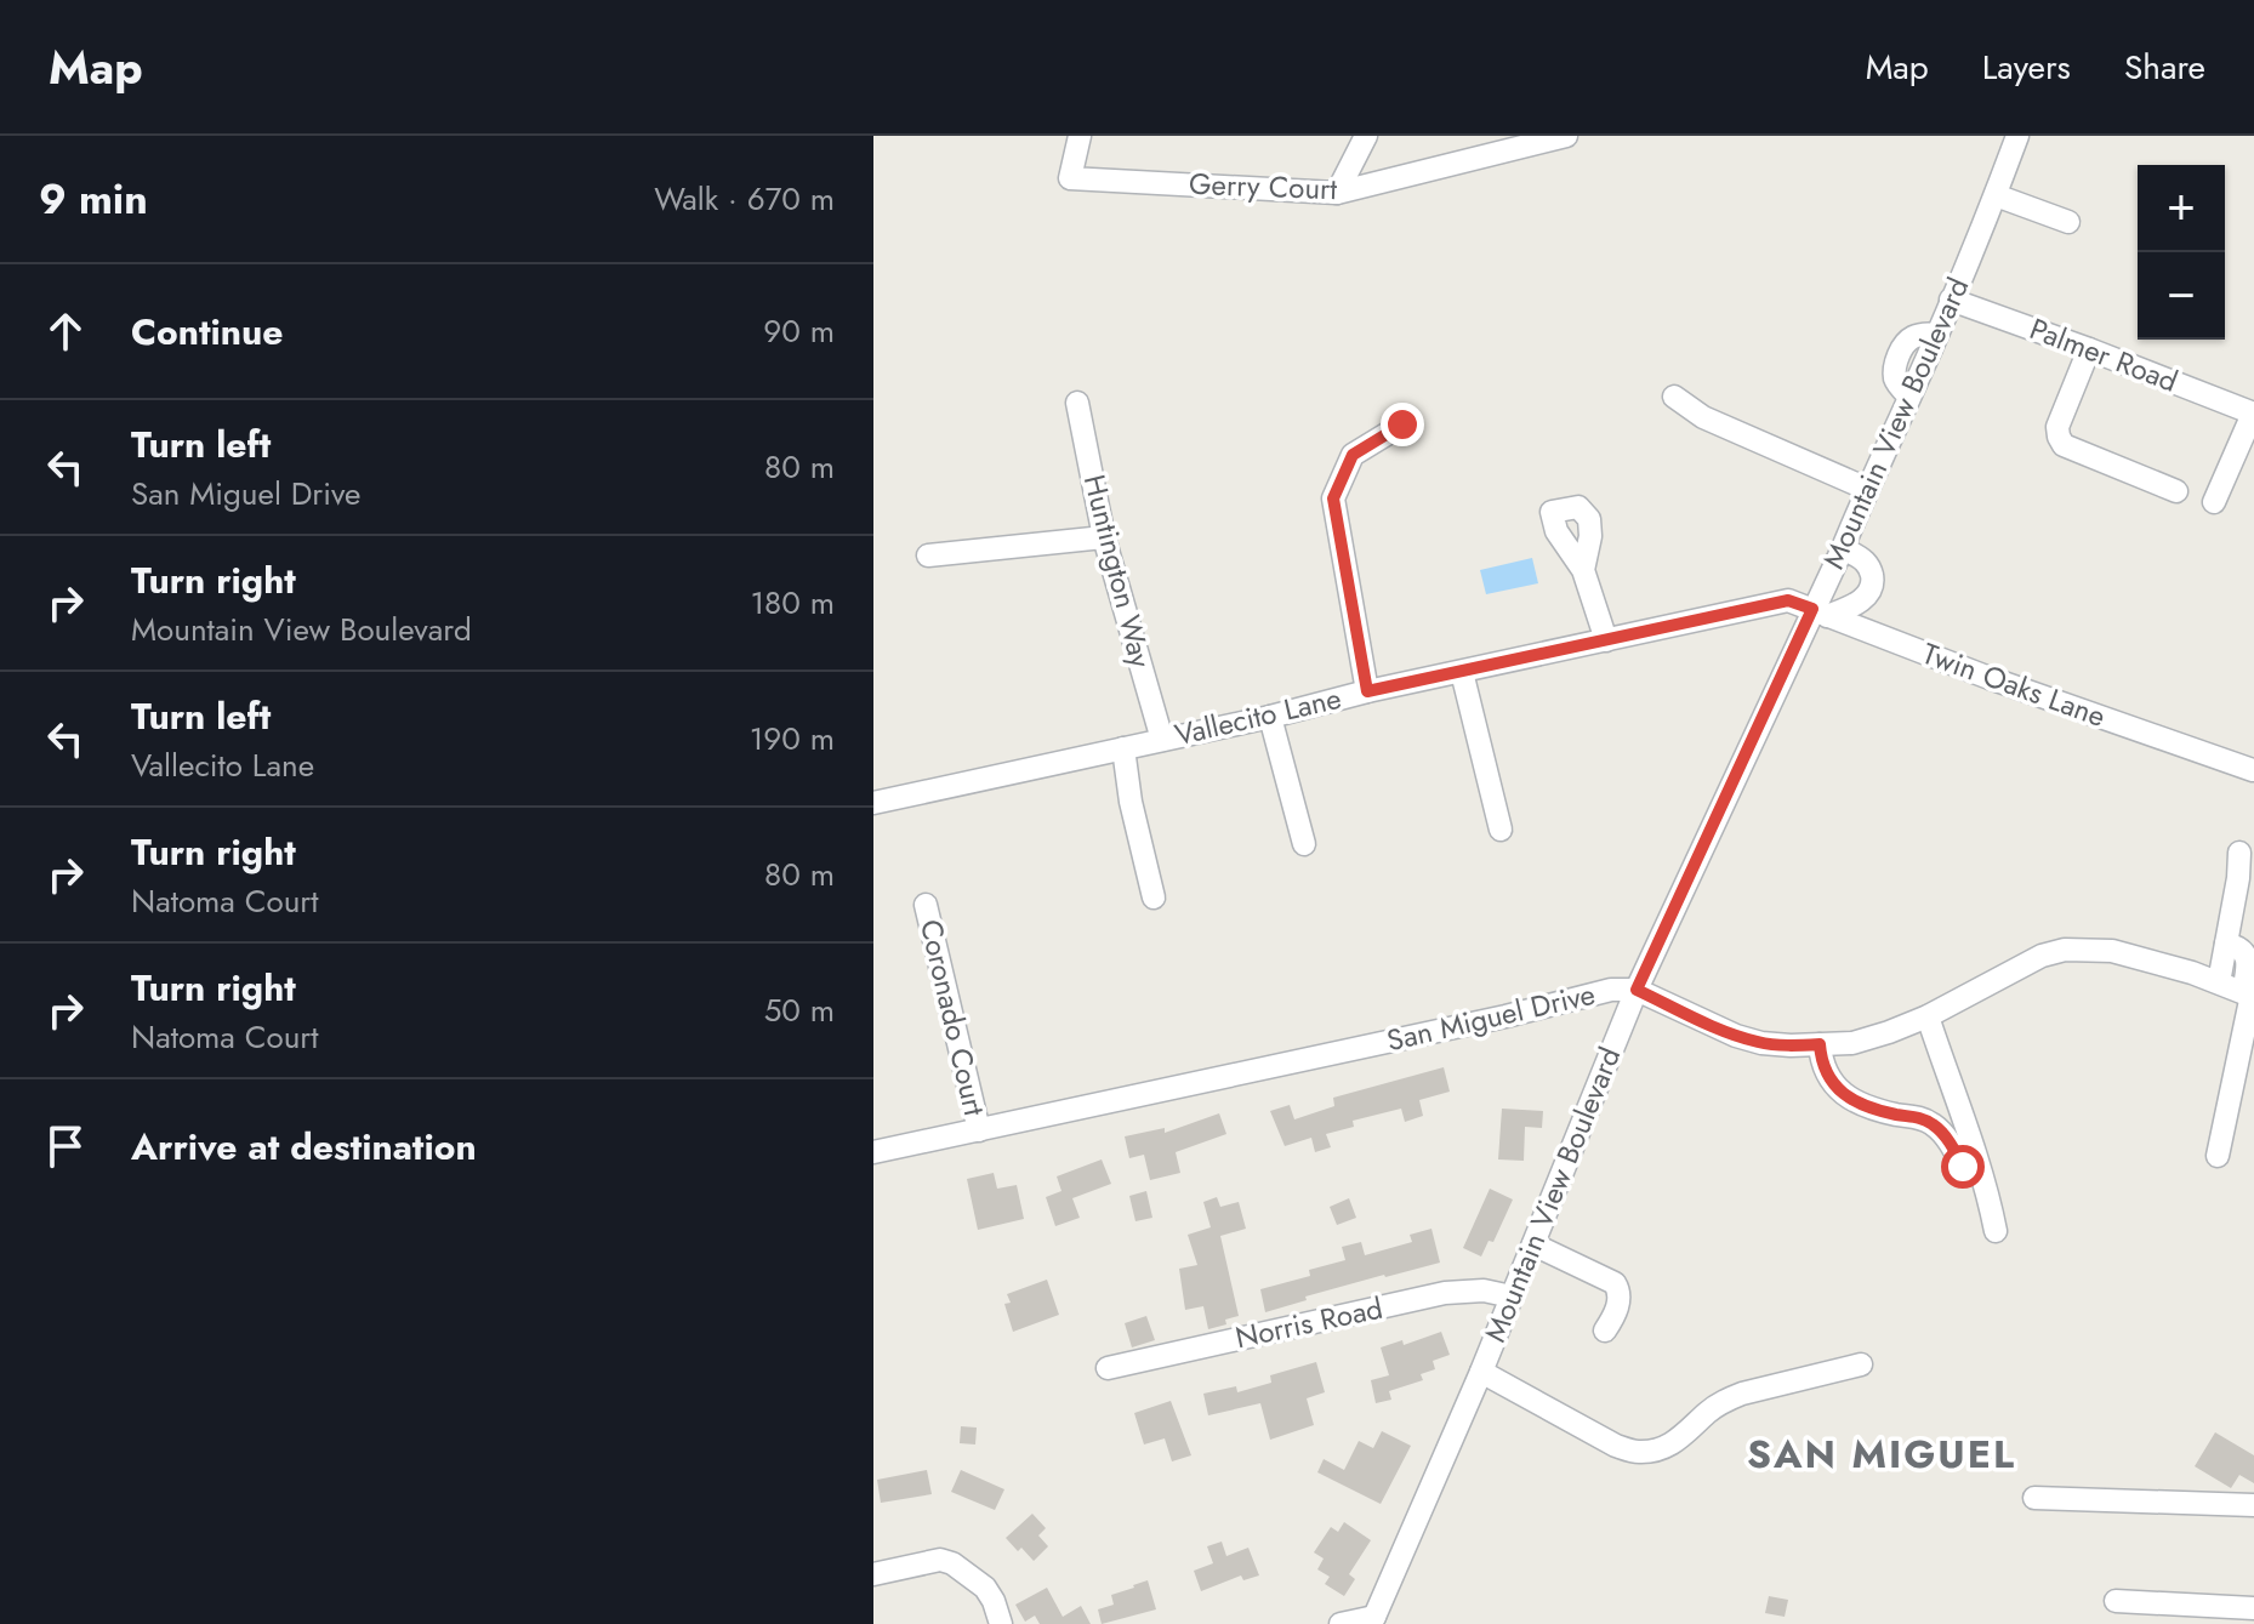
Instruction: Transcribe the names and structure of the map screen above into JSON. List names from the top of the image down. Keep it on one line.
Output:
{"streets":{"street":["Gerry Court","Palmer Road","Mountain View Boulevard","Huntington Way","Twin Oaks Lane","Vallecito Lane","Coronado Court","San Miguel Drive","Norris Road"]},"crossings":[["Palmer Road","Mountain View Boulevard"],["Mountain View Boulevard","Twin Oaks Lane"],["Mountain View Boulevard","Vallecito Lane"],["Mountain View Boulevard","San Miguel Drive"],["Mountain View Boulevard","Norris Road"],["Huntington Way","Vallecito Lane"],["Twin Oaks Lane","Vallecito Lane"],["Coronado Court","San Miguel Drive"]],"districts":["SAN MIGUEL"],"page":{"header":"Map","nav":["Map","Layers","Share"],"heading":["9 min","Walk · 670 m"],"map_buttons":["+","−"],"list":[["Continue","90 m"],["Turn left","San Miguel Drive","80 m"],["Turn right","Mountain View Boulevard","180 m"],["Turn left","Vallecito Lane","190 m"],["Turn right","Natoma Court","80 m"],["Turn right","Natoma Court","50 m"],"Arrive at destination"]}}
